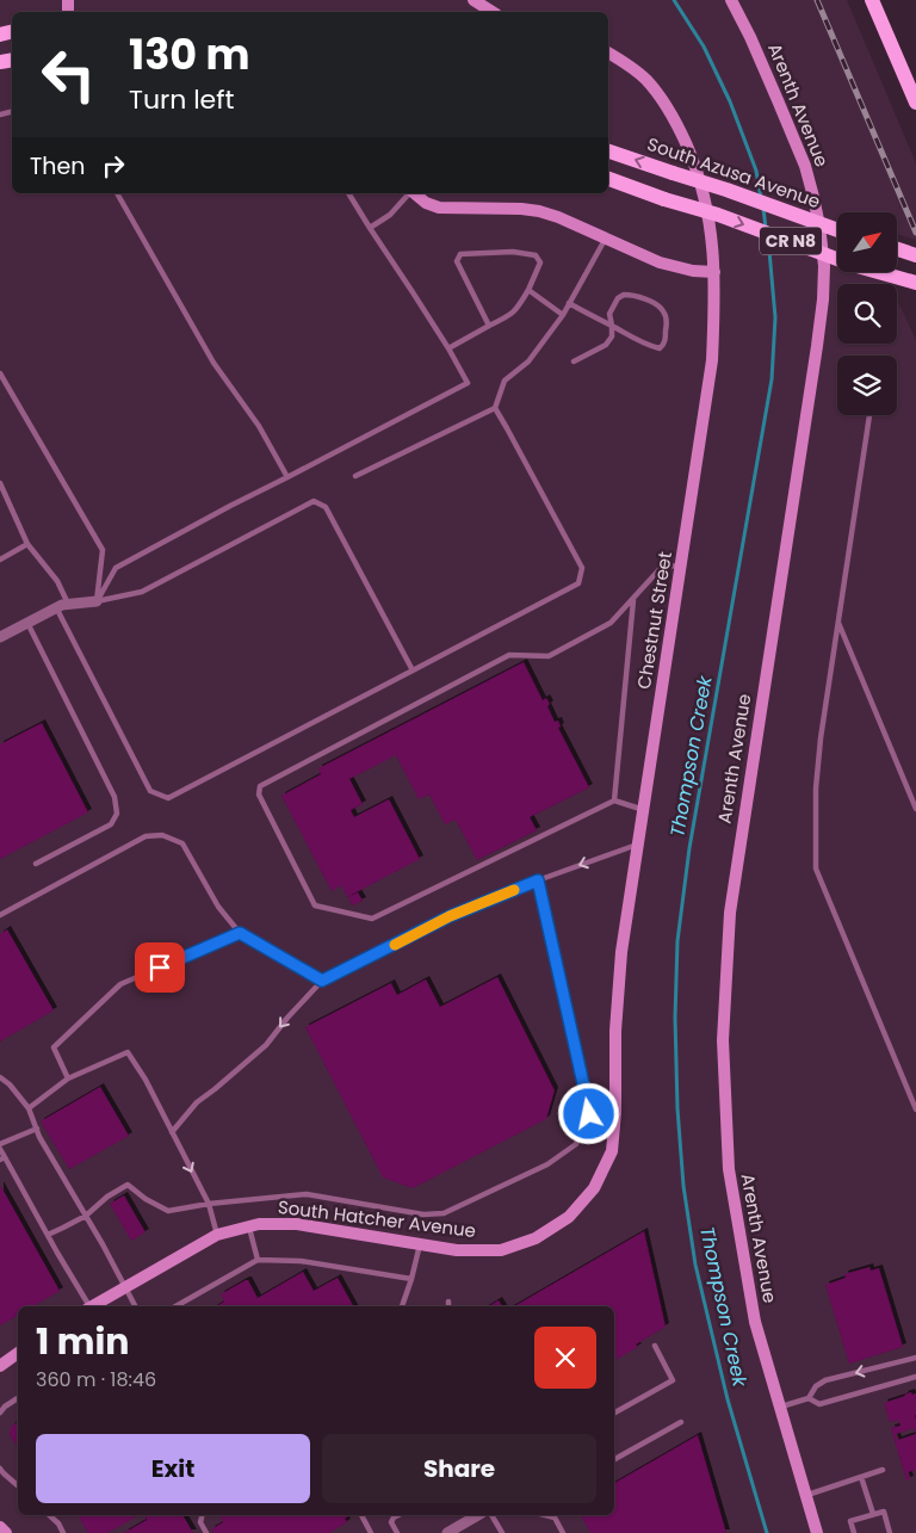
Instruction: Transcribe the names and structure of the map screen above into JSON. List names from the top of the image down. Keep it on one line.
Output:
{"streets":{"main road":["South Azusa Avenue","CR N8"],"street":["Arenth Avenue","Chestnut Street","South Hatcher Avenue"]},"crossings":[["Chestnut Street","South Hatcher Avenue"]],"water":["Thompson Creek"],"north":"top right","page":{"turn":["130 m","Turn left"],"then":"Then","heading":["1 min","360 m · 18:46"],"buttons":["Exit","Share"]}}
